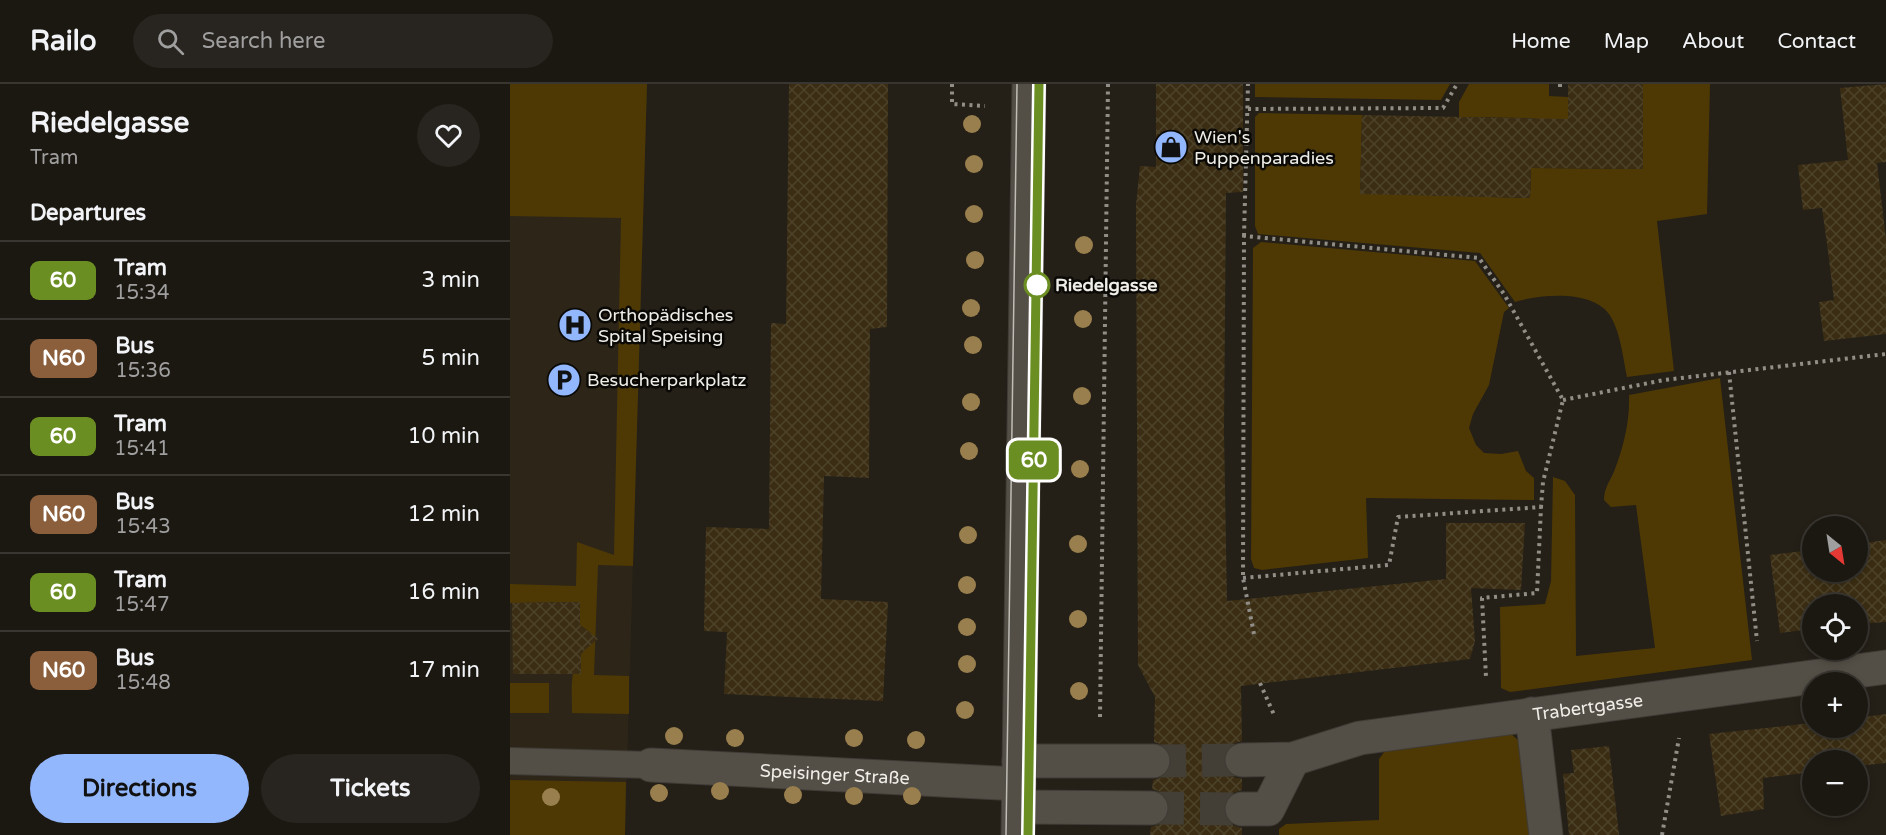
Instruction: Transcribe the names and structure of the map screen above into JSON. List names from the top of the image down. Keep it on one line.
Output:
{"streets":{"street":["Trabertgasse","Speisinger Straße"]},"places":{"shop":["Wien's Puppenparadies"],"other":["Riedelgasse"],"hospital":["Orthopädisches Spital Speising"],"parking":["Besucherparkplatz"]},"lines":["tram line 60"],"north":"bottom right","page":{"header":"Railo","search":"Search here","nav":["Home","Map","About","Contact"],"heading":[["Riedelgasse","Tram"],"Departures"],"on_map":"60","list":[{"mark":"60","name":"Tram","note":"15:34","value":"3 min"},{"mark":"N60","name":"Bus","note":"15:36","value":"5 min"},{"mark":"60","name":"Tram","note":"15:41","value":"10 min"},{"mark":"N60","name":"Bus","note":"15:43","value":"12 min"},{"mark":"60","name":"Tram","note":"15:47","value":"16 min"},{"mark":"N60","name":"Bus","note":"15:48","value":"17 min"}],"map_buttons":["+","−"],"buttons":["Directions","Tickets"]}}
